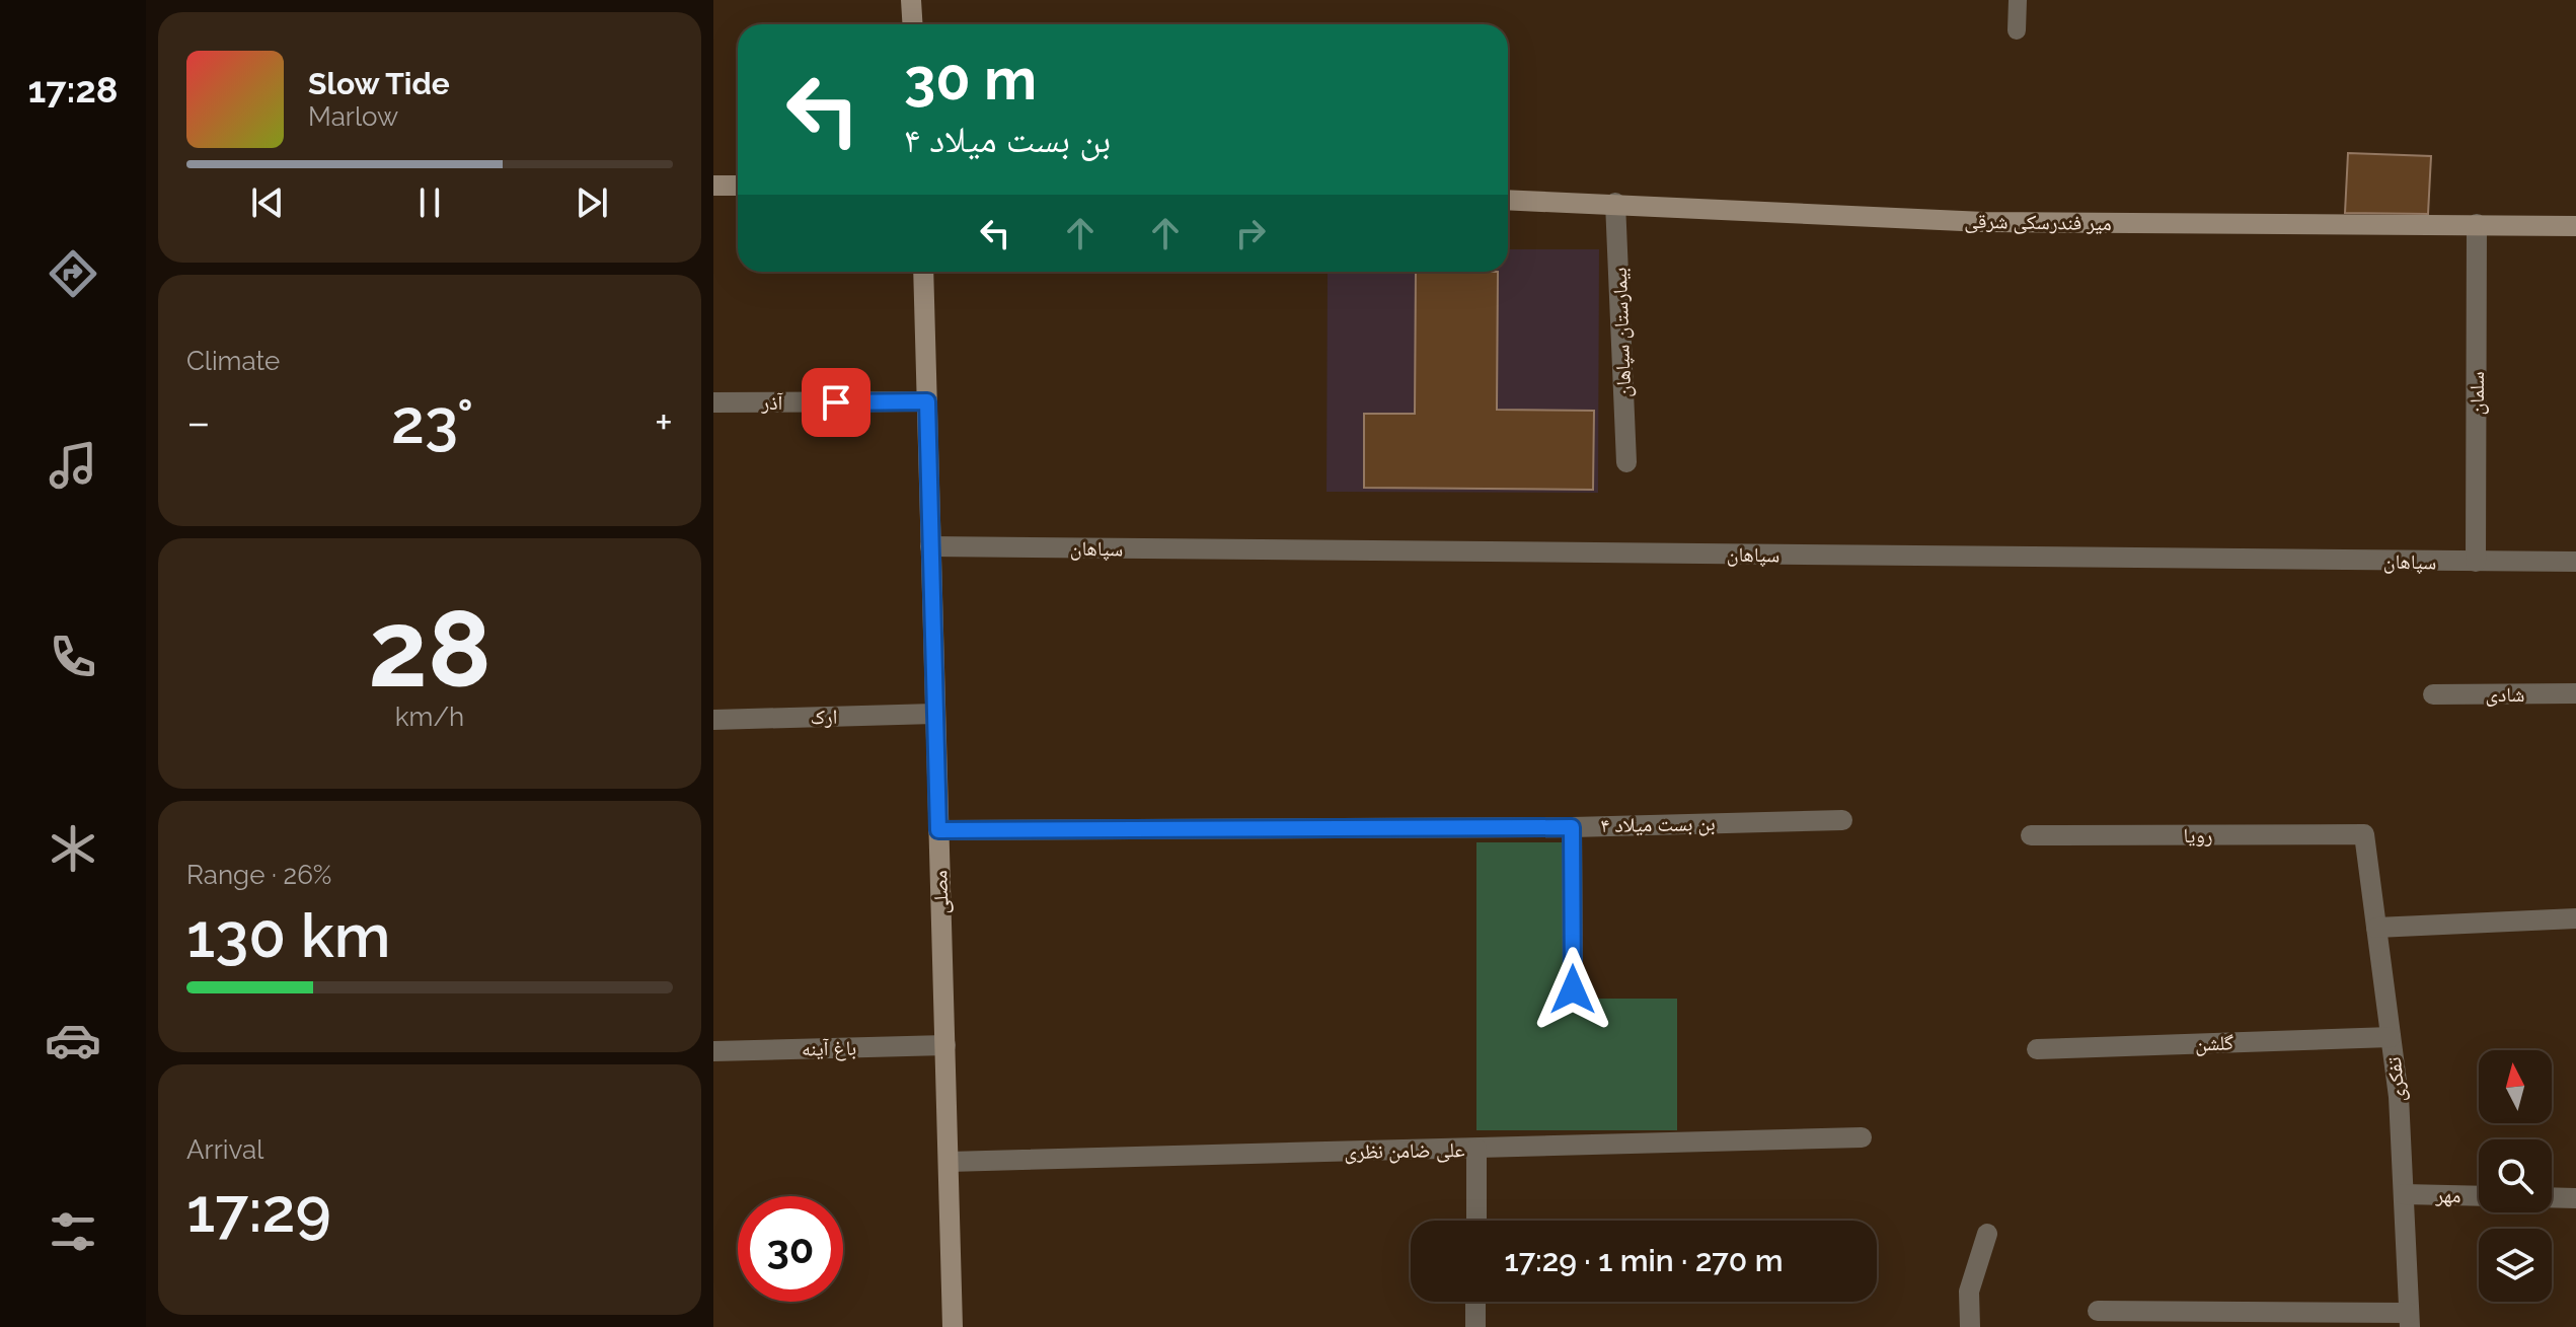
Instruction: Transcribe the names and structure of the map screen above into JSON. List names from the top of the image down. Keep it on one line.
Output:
{"streets":{"main road":["میر فندرسکی شرقی","مصلی"],"street":["بیمارستان سپاهان","سلمان","آذر","سپاهان","شادی","ارک","بن بست میلاد ۴","رویا","گلشن","باغ آینه","تفکری","علی ضامن نظری","مهر"]},"crossings":[["میر فندرسکی شرقی","بیمارستان سپاهان"],["میر فندرسکی شرقی","سلمان"],["سلمان","سپاهان"],["آذر","مصلی"],["سپاهان","مصلی"],["ارک","مصلی"],["بن بست میلاد ۴","مصلی"],["رویا","تفکری"],["مصلی","باغ آینه"],["مصلی","علی ضامن نظری"],["گلشن","تفکری"],["تفکری","مهر"]],"north":"top","page":{"tabs":"17:28","turn":["30 m","بن بست میلاد ۴"],"song":["Slow Tide","Marlow"],"tile":["Climate",["28","km/h"],["Range · 26%","130 km"],["Arrival","17:29"]],"heat":["−","23°","+"],"limit":"30","trip":"17:29 · 1 min · 270 m"}}
